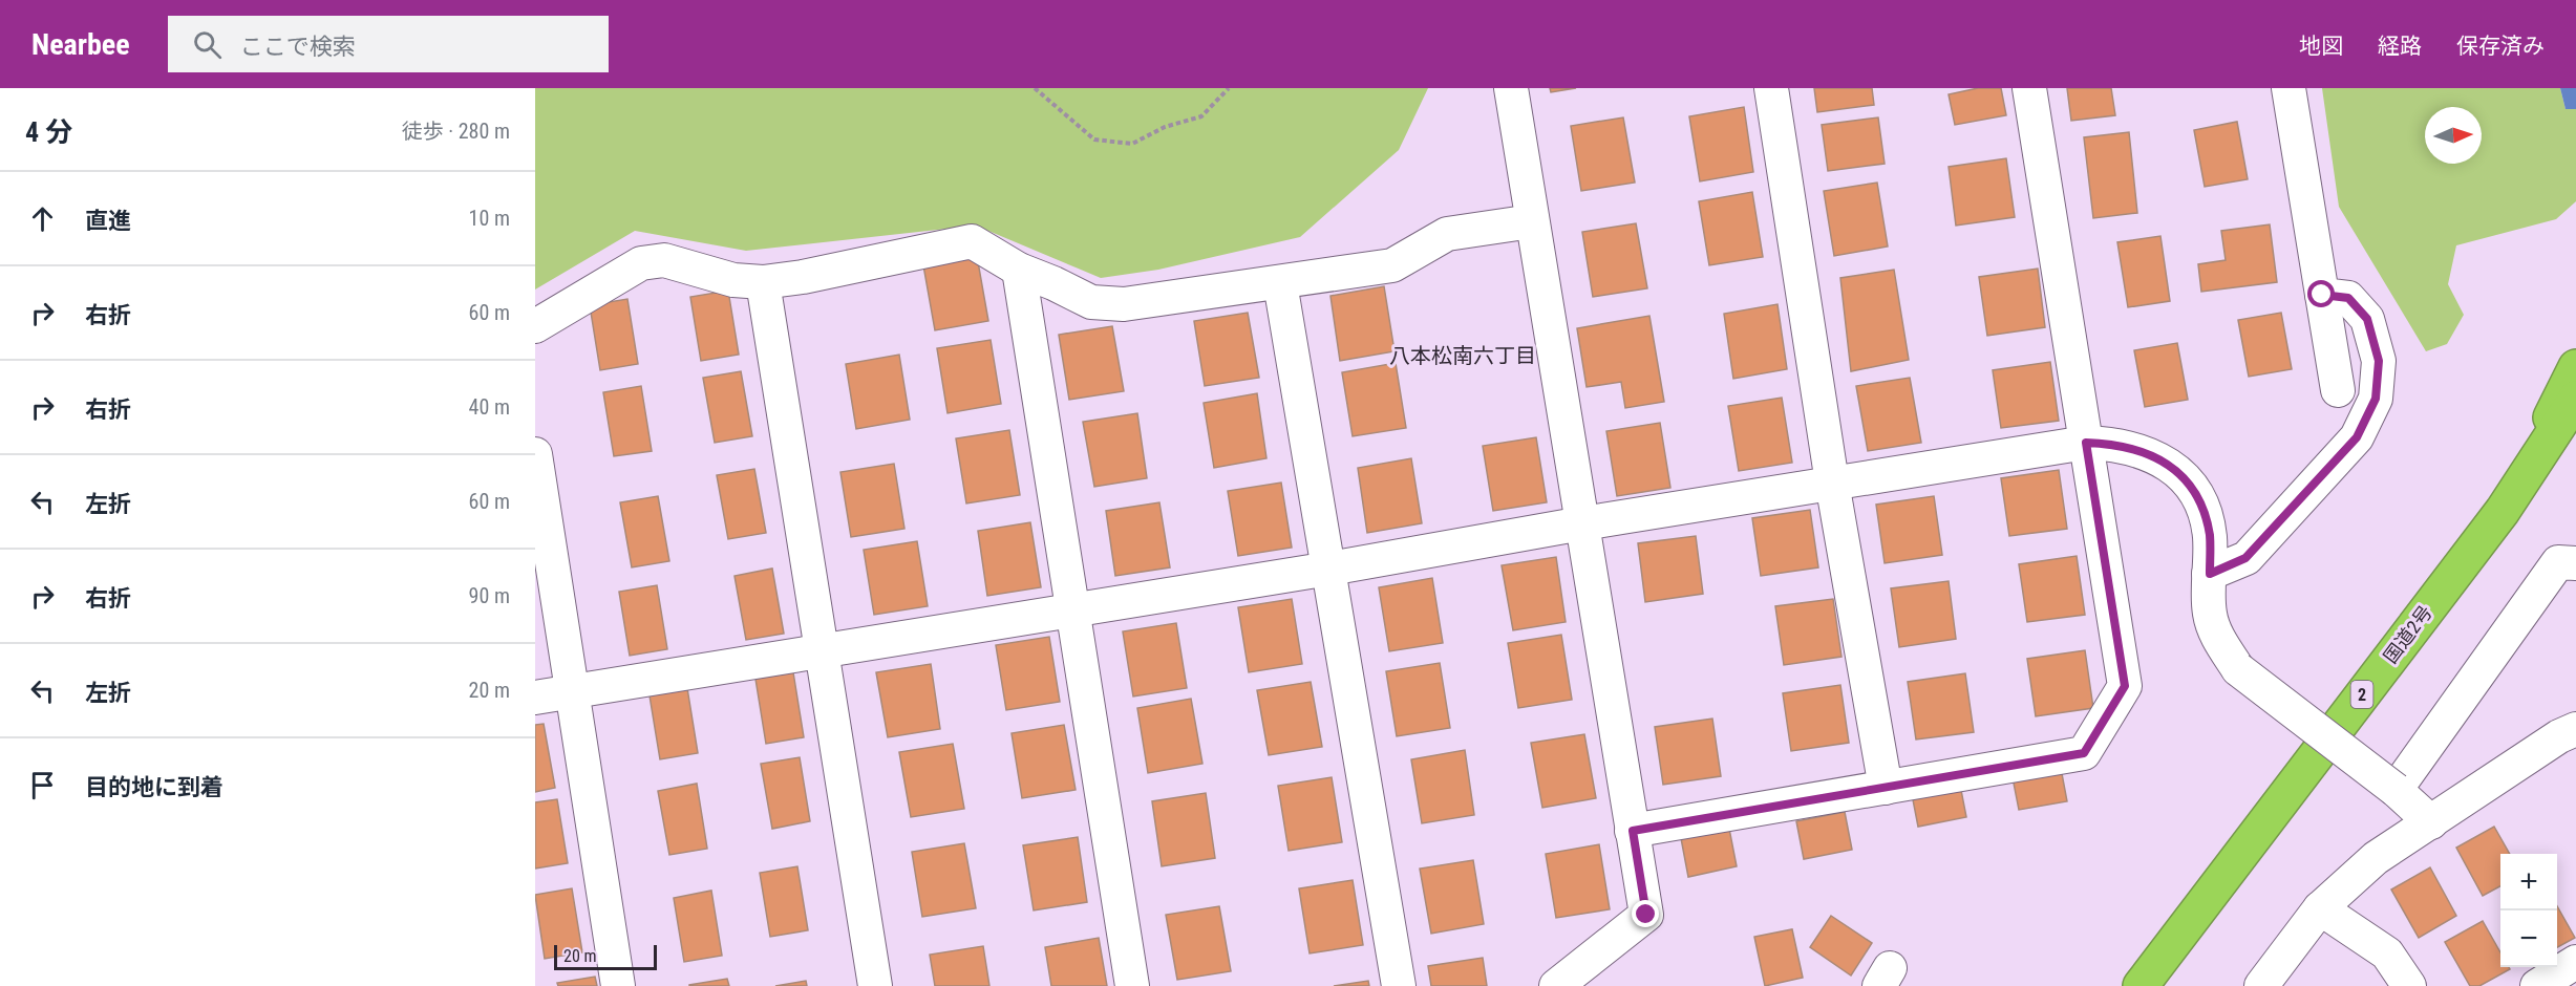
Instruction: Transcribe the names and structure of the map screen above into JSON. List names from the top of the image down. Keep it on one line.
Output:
{"streets":{"highway":["国道2号","2"]},"districts":["八本松南六丁目"],"scale_bar":"20 m","north":"right","page":{"header":"Nearbee","search":"ここで検索","nav":["地図","経路","保存済み"],"heading":["4 分","徒歩 · 280 m"],"list":[["直進","10 m"],["右折","60 m"],["右折","40 m"],["左折","60 m"],["右折","90 m"],["左折","20 m"],"目的地に到着"],"map_buttons":["+","−"],"scale":"20 m"}}
